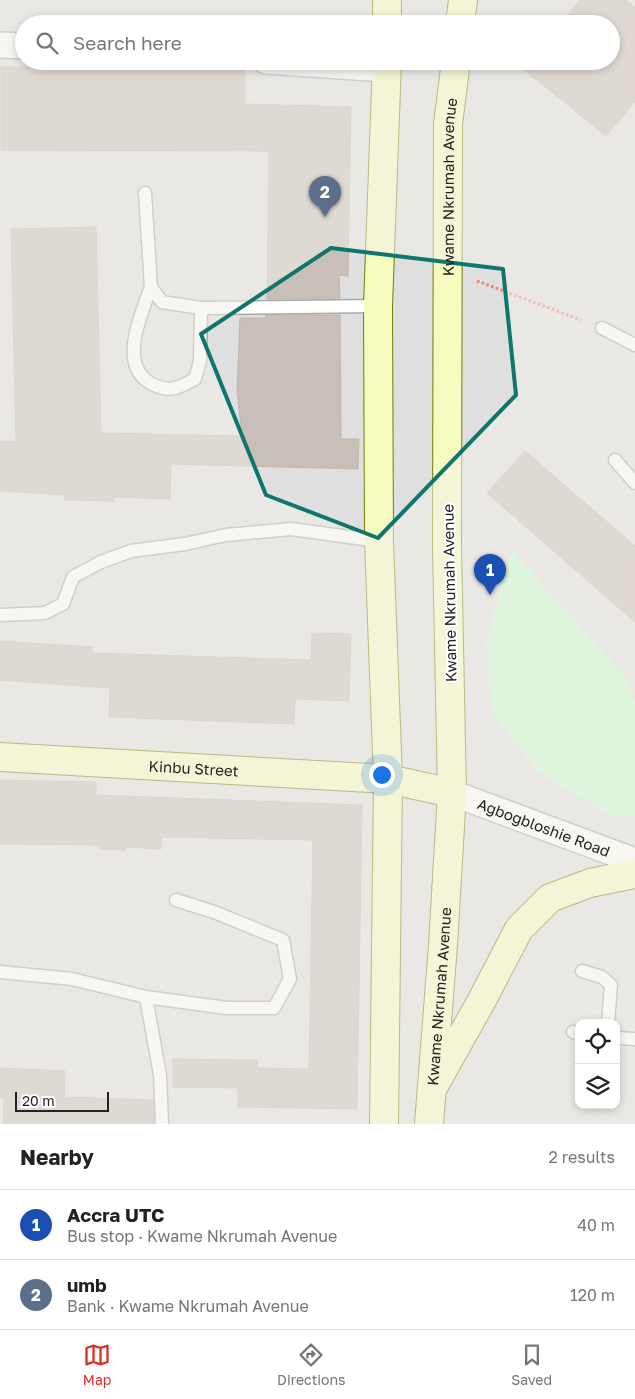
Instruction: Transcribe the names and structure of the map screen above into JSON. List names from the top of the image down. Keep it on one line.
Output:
{"streets":{"main road":["Kwame Nkrumah Avenue","Kinbu Street"],"street":["Agbogbloshie Road"]},"crossings":[["Kwame Nkrumah Avenue","Kinbu Street"],["Kwame Nkrumah Avenue","Agbogbloshie Road"],["Kinbu Street","Agbogbloshie Road"]],"scale_bar":"20 m","page":{"search":"Search here","pins":["2","1"],"scale":"20 m","heading":["Nearby","2 results"],"list":[{"mark":"1","name":"Accra UTC","note":"Bus stop · Kwame Nkrumah Avenue","value":"40 m"},{"mark":"2","name":"umb","note":"Bank · Kwame Nkrumah Avenue","value":"120 m"}],"nav":["Map","Directions","Saved"]}}
